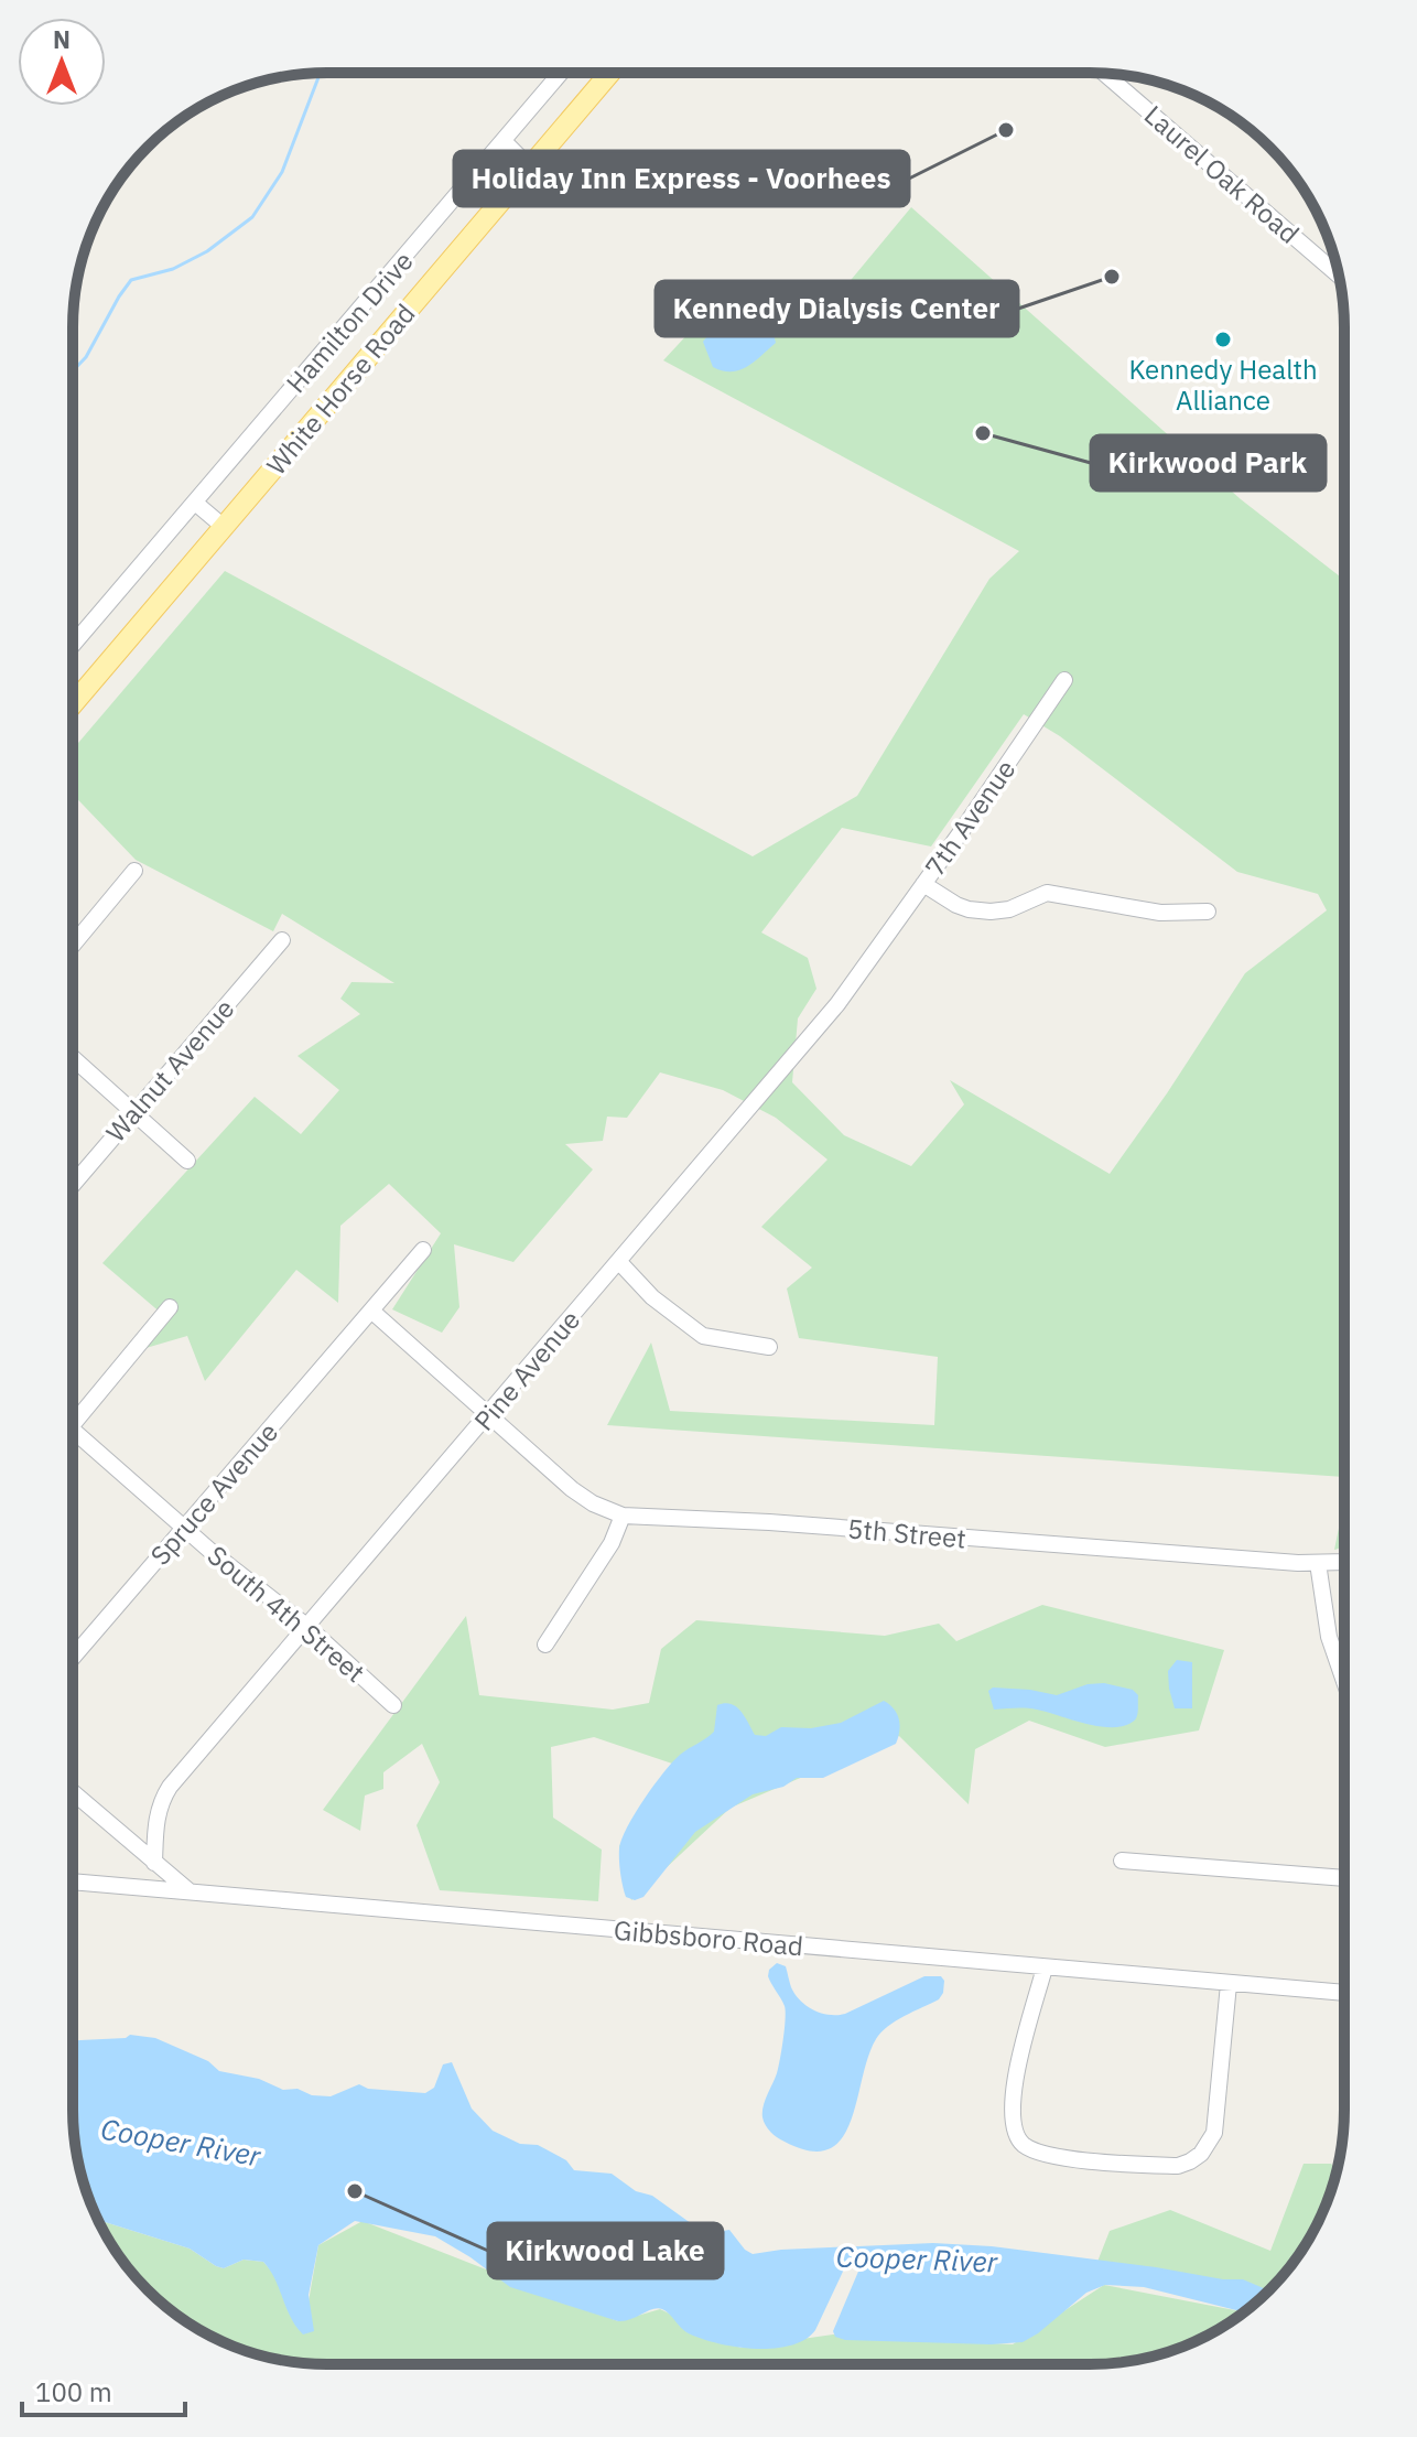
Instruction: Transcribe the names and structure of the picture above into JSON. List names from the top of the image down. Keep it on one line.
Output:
{"streets":{"main road":["White Horse Road"],"street":["Laurel Oak Road","Hamilton Drive","7th Avenue","Walnut Avenue","Pine Avenue","Spruce Avenue","5th Street","South 4th Street","Gibbsboro Road"]},"crossings":[["7th Avenue","Pine Avenue"],["Pine Avenue","5th Street"],["Pine Avenue","South 4th Street"],["Spruce Avenue","5th Street"],["Spruce Avenue","South 4th Street"]],"water":["Cooper River"],"places":["Holiday Inn Express - Voorhees","Kennedy Dialysis Center","Kennedy Health Alliance","Kirkwood Park","Kirkwood Lake"],"scale_bar":"100 m","north":"top"}
